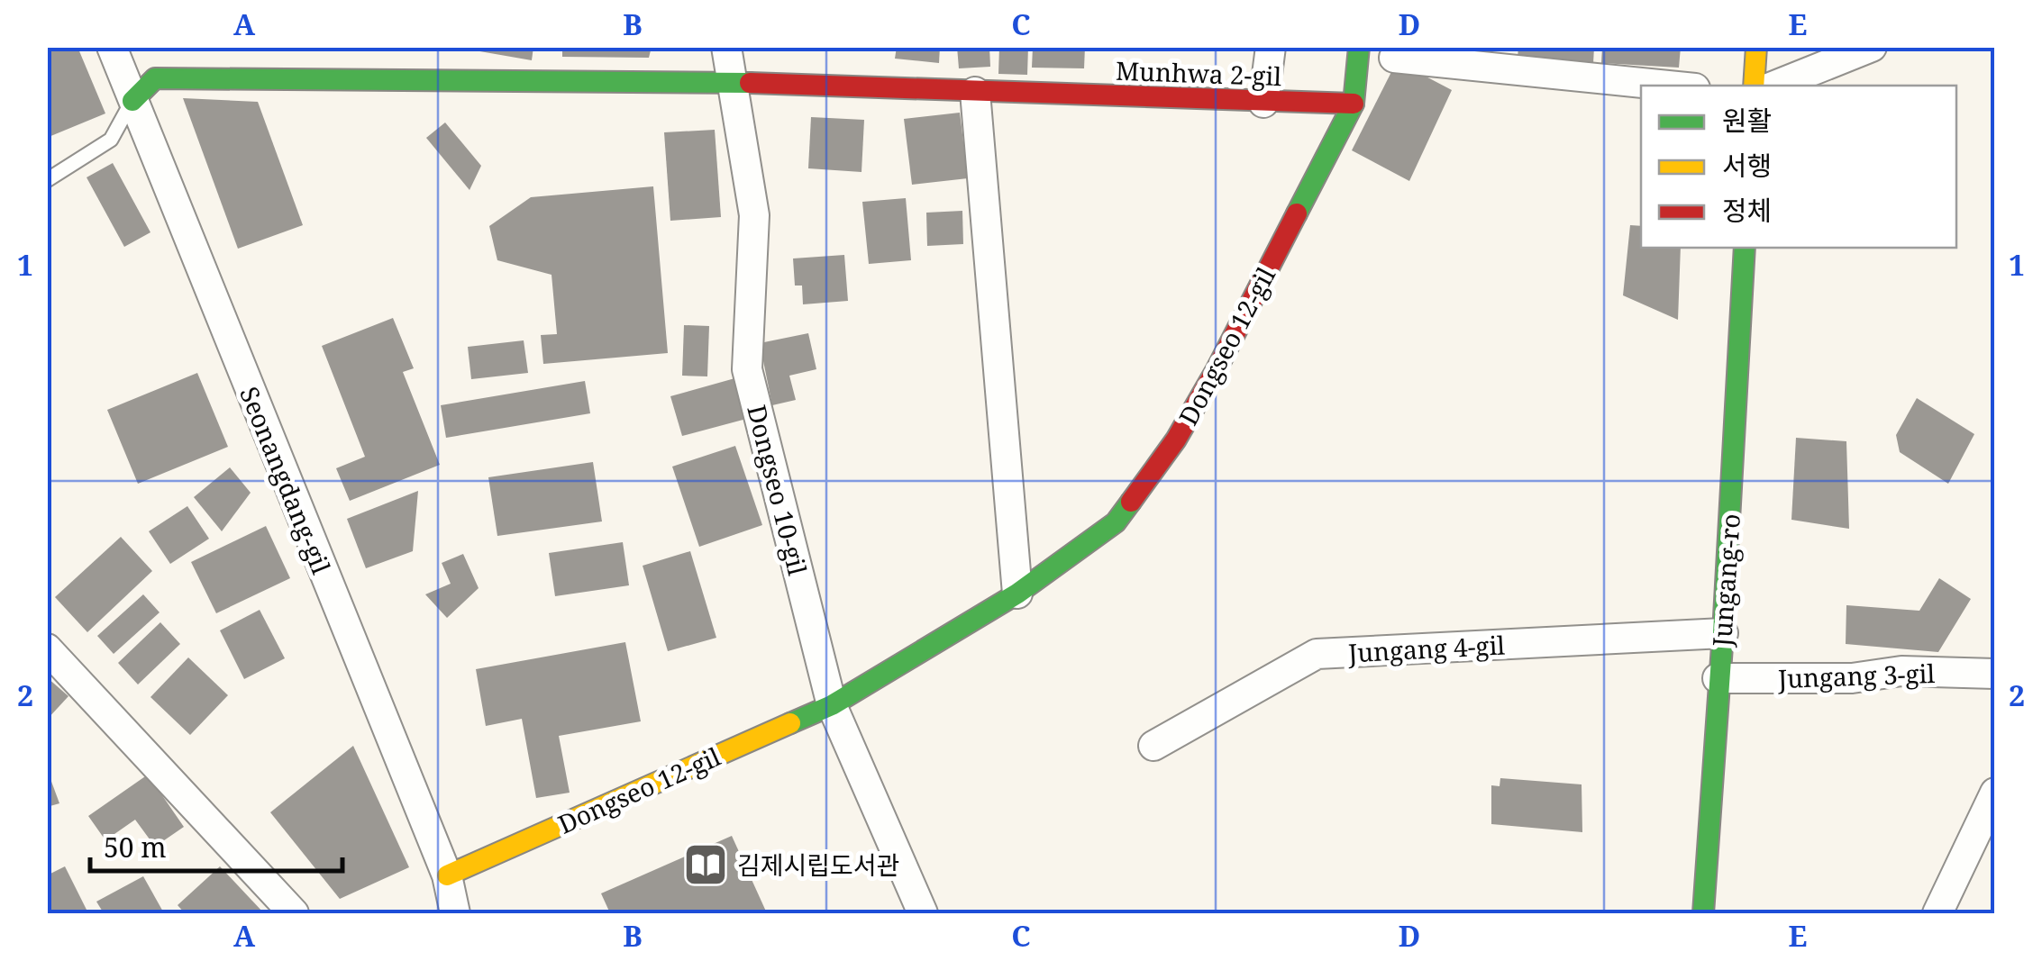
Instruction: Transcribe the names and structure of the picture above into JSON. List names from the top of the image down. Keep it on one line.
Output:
{"streets":{"street":["Munhwa 2-gil","Dongseo 12-gil","Seonangdang-gil","Dongseo 10-gil","Jungang-ro","Jungang 4-gil","Jungang 3-gil"]},"crossings":[["Munhwa 2-gil","Dongseo 12-gil"],["Munhwa 2-gil","Seonangdang-gil"],["Munhwa 2-gil","Dongseo 10-gil"],["Dongseo 12-gil","Seonangdang-gil"],["Dongseo 12-gil","Dongseo 10-gil"],["Jungang-ro","Jungang 4-gil"],["Jungang-ro","Jungang 3-gil"]],"places":{"library":["김제시립도서관"]},"legend":["원활","서행","정체"],"scale_bar":"50 m","grid":{"columns":["A","B","C","D","E"],"rows":["1","2"]}}
